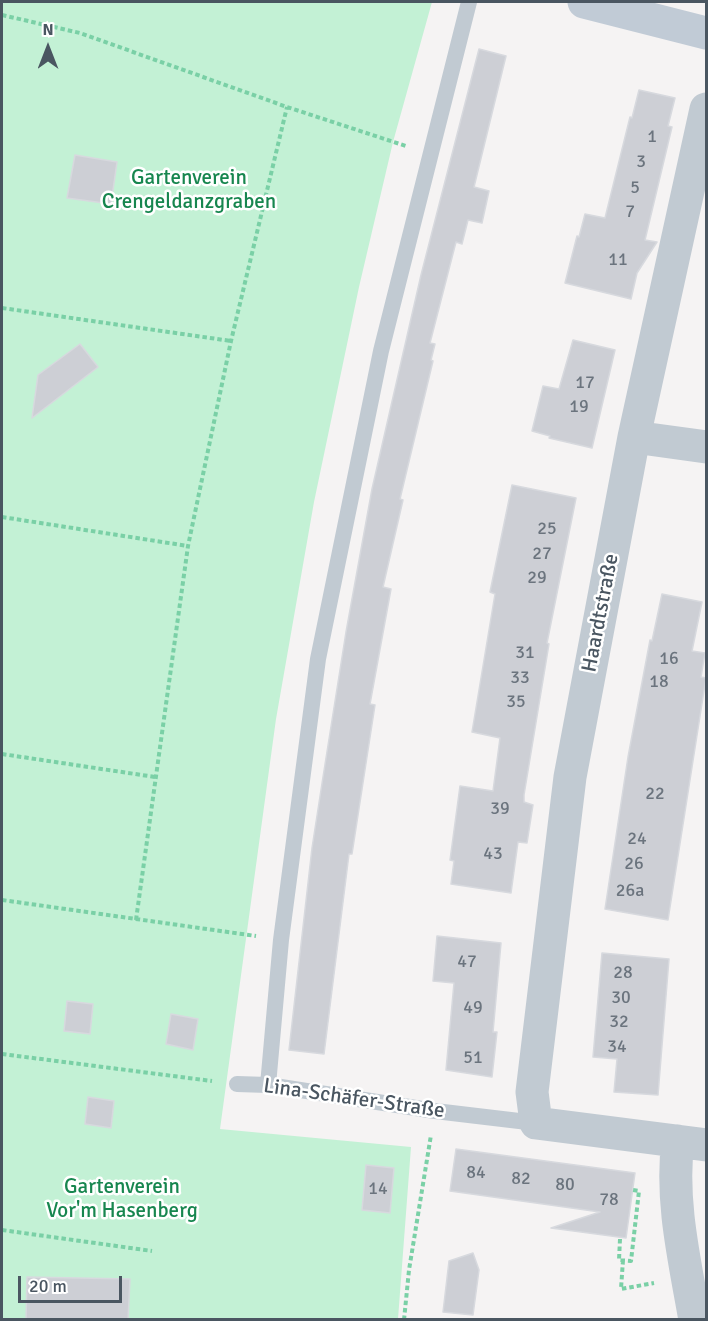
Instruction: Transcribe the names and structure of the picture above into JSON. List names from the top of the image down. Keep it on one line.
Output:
{"streets":{"street":["Haardtstraße","Lina-Schäfer-Straße"]},"crossings":[["Haardtstraße","Lina-Schäfer-Straße"]],"parks":["Gartenverein Crengeldanzgraben","Gartenverein Vor'm Hasenberg"],"house_numbers":["1","3","5","7","11","17","19","25","27","29","31","16","33","18","35","22","39","24","43","26","26a","47","28","30","49","32","34","51","84","82","80","14","78"],"scale_bar":"20 m","north":"top"}
